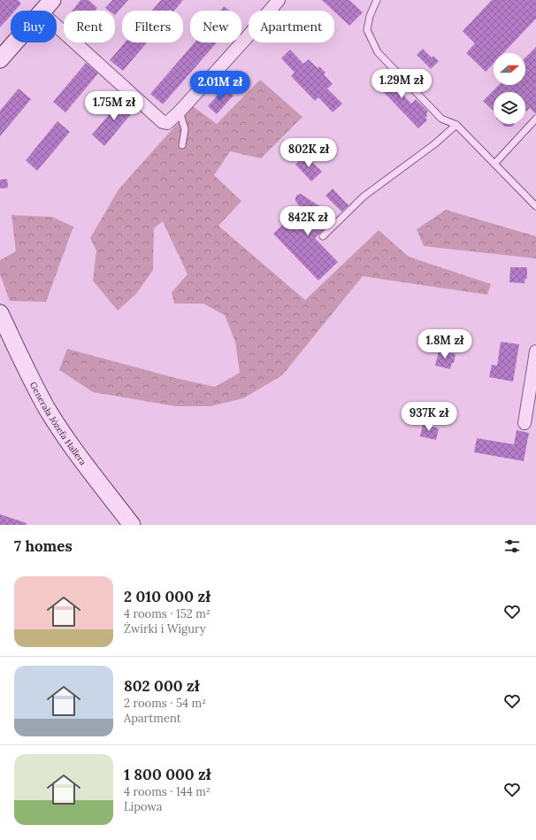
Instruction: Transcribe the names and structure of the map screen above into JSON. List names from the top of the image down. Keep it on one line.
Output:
{"streets":{"street":["Generała Józefa Hallera"]},"north":"right","page":{"chip":["Buy","Rent","Filters","New","Apartment"],"price":["1.29M zł","2.01M zł","1.75M zł","802K zł","842K zł","1.8M zł","937K zł"],"heading":"7 homes","list":[{"name":"2 010 000 zł","note":"4 rooms · 152 m² · Żwirki i Wigury"},{"name":"802 000 zł","note":"2 rooms · 54 m² · Apartment"},{"name":"1 800 000 zł","note":"4 rooms · 144 m² · Lipowa"}]}}
